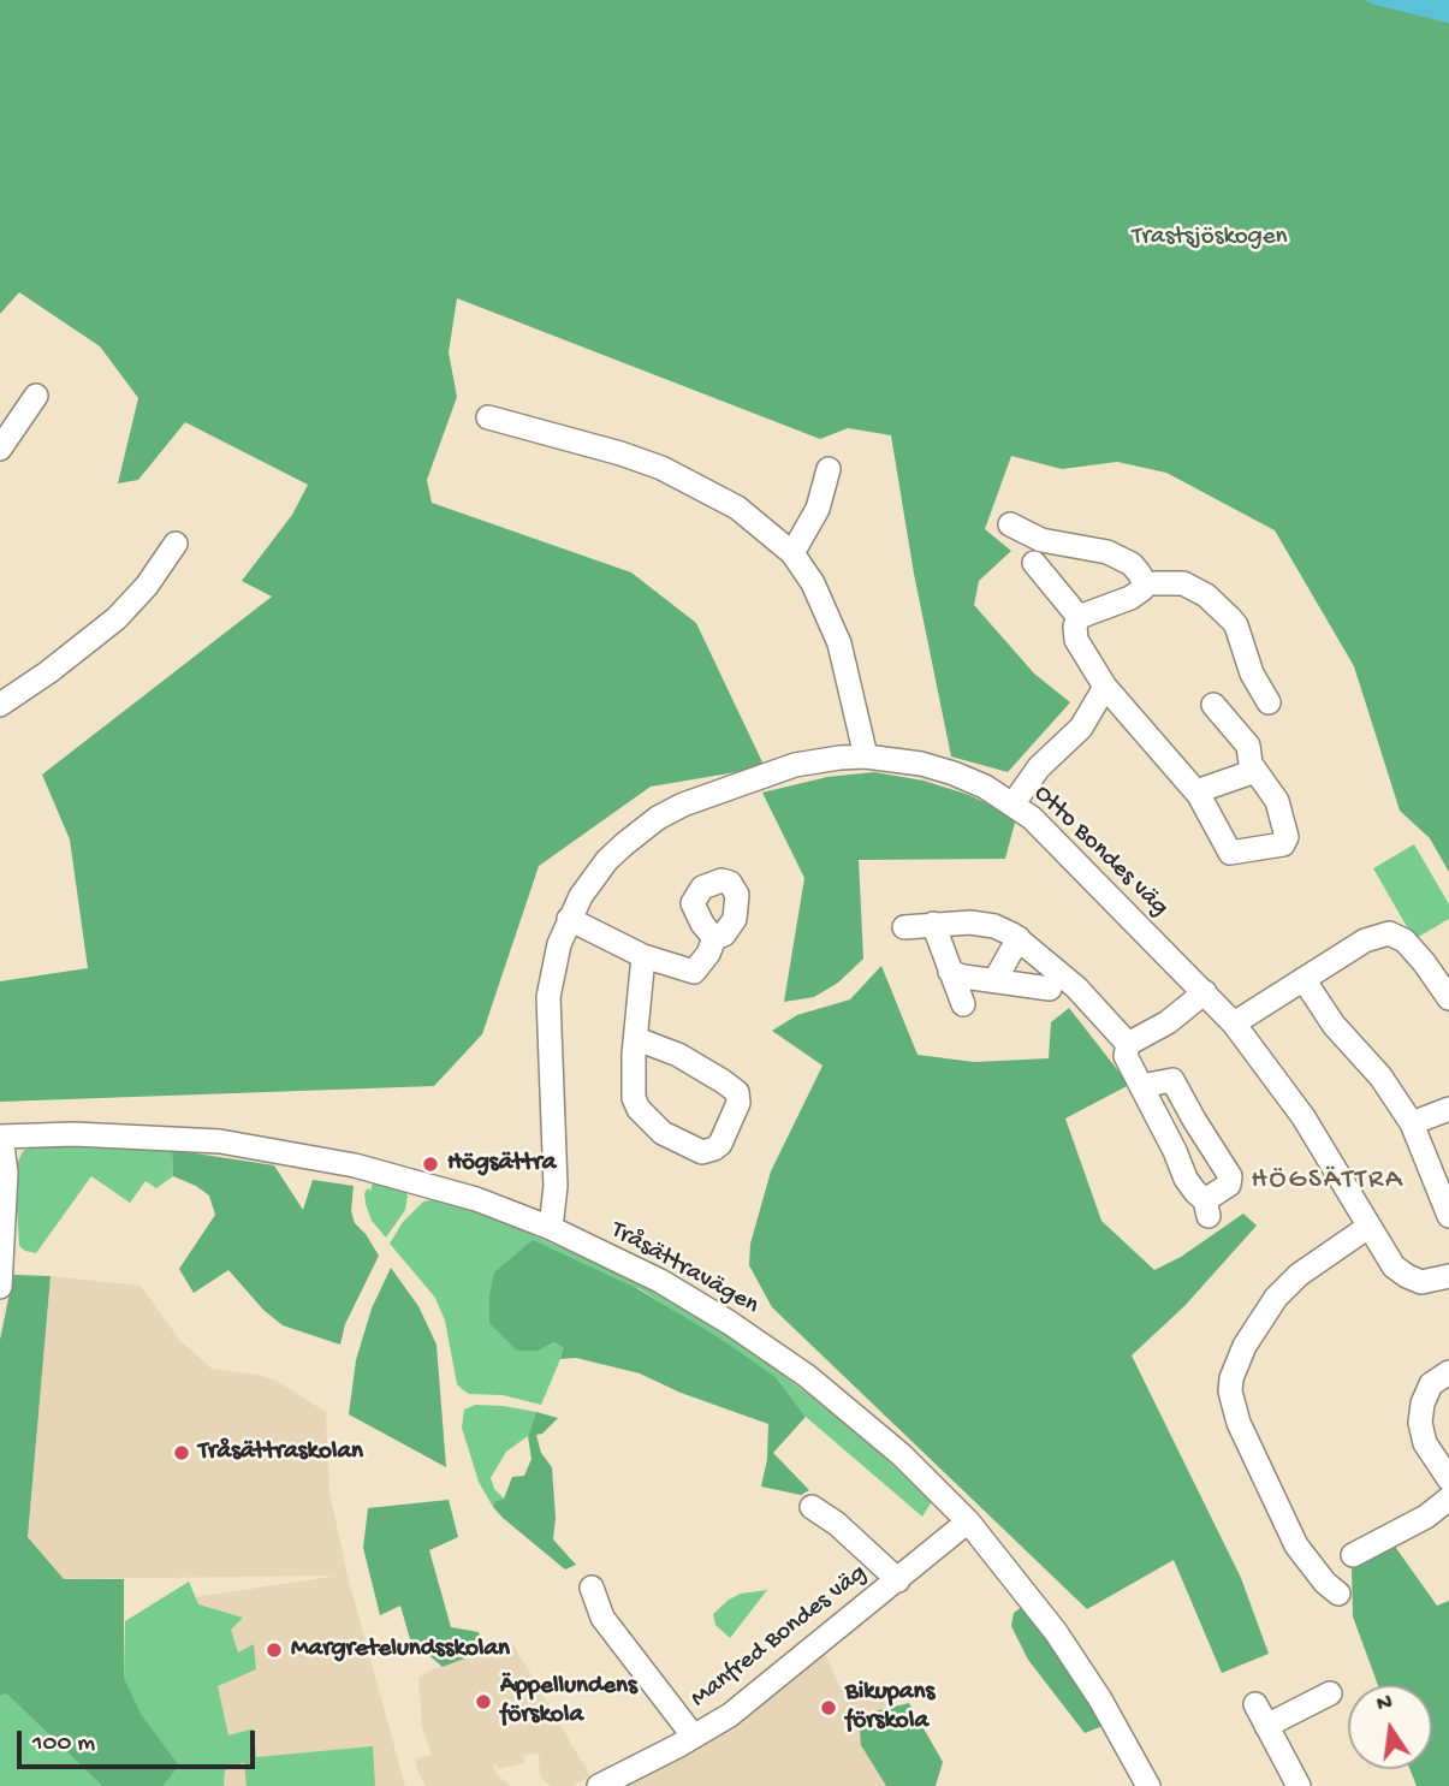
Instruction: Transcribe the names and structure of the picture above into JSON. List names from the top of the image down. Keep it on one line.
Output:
{"streets":{"street":["Otto Bondes väg","Tråsättravägen","Manfred Bondes väg"]},"crossings":[["Otto Bondes väg","Tråsättravägen"],["Tråsättravägen","Manfred Bondes väg"]],"districts":["HÖGSÄTTRA"],"parks":["Trastsjöskogen"],"places":["Högsättra","Tråsättraskolan","Margretelundsskolan","Äppellundens förskola","Bikupans förskola"],"scale_bar":"100 m","north":"top"}
